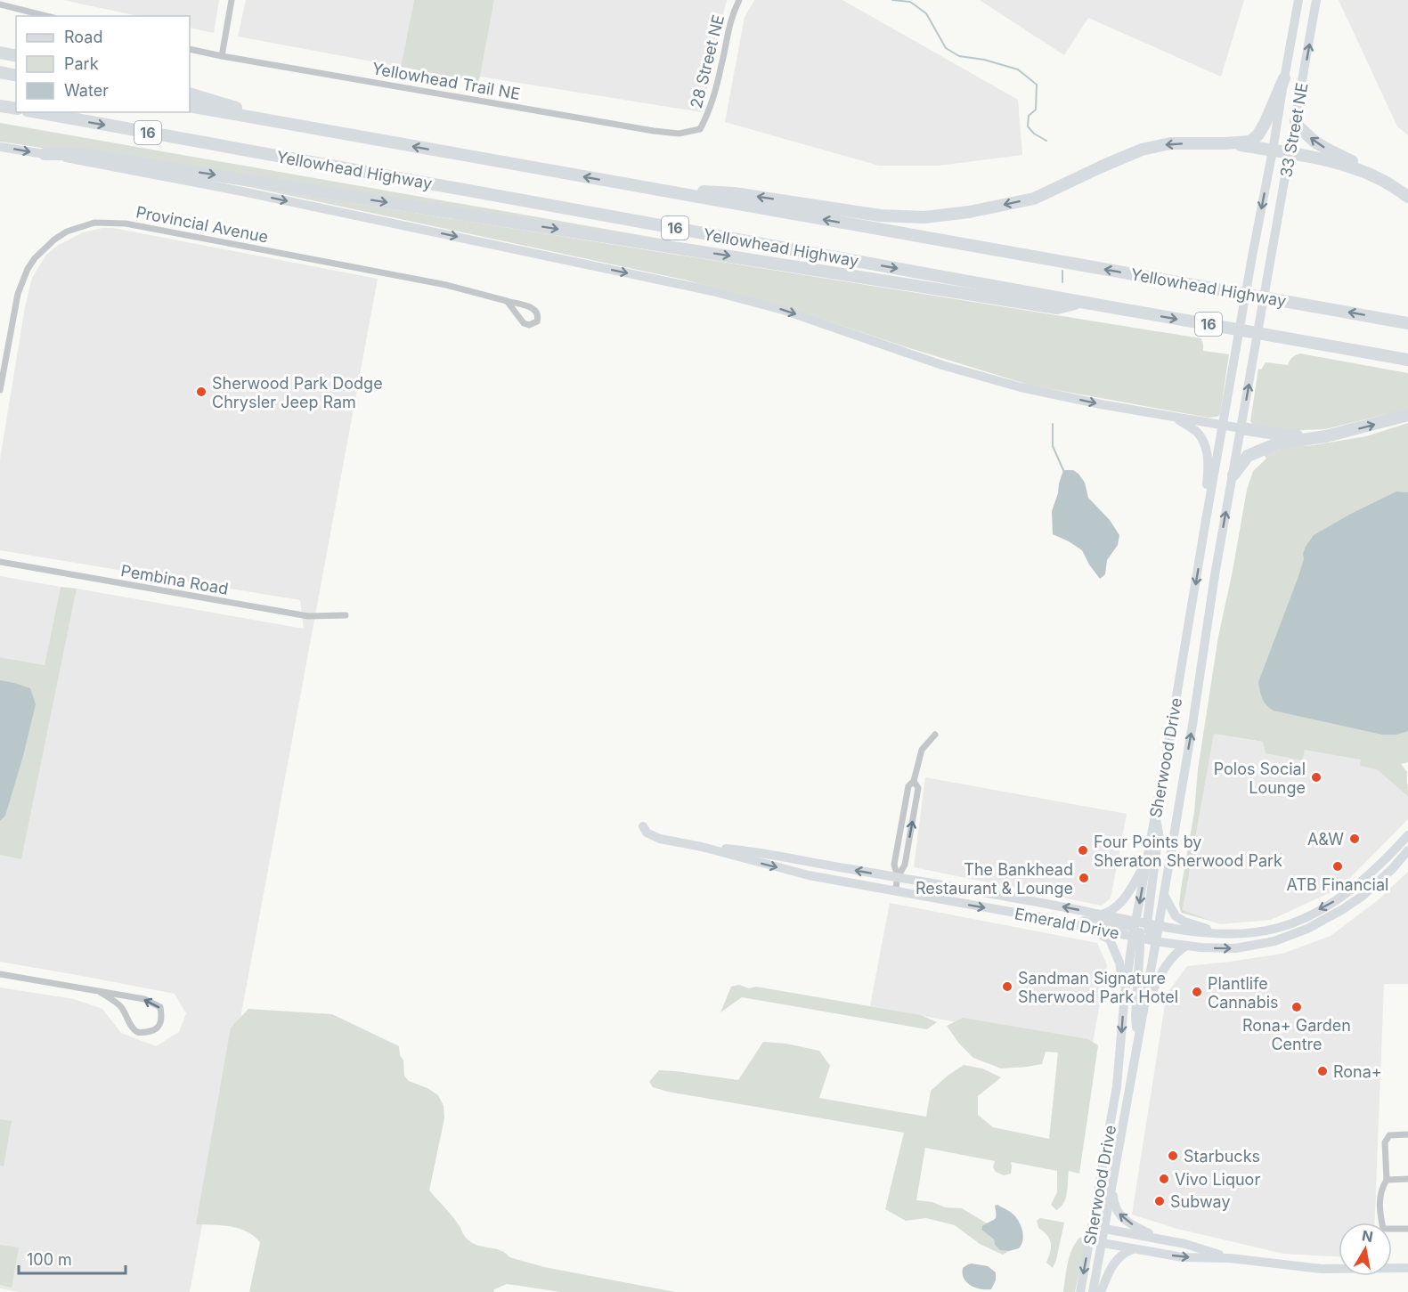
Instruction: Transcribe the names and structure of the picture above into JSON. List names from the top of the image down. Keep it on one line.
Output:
{"streets":{"highway":["16","Yellowhead Highway"],"main road":["33 Street NE","Sherwood Drive","Emerald Drive"],"street":["28 Street NE","Yellowhead Trail NE","Provincial Avenue","Pembina Road"]},"crossings":[["28 Street NE","Yellowhead Trail NE"],["33 Street NE","Sherwood Drive"],["Sherwood Drive","Emerald Drive"]],"places":["Sherwood Park Dodge Chrysler Jeep Ram","Polos Social Lounge","A&W","Four Points by Sheraton Sherwood Park","ATB Financial","The Bankhead Restaurant & Lounge","Sandman Signature Sherwood Park Hotel","Plantlife Cannabis","Rona+ Garden Centre","Rona+","Starbucks","Vivo Liquor","Subway"],"legend":["Road","Park","Water"],"scale_bar":"100 m","north":"top"}
